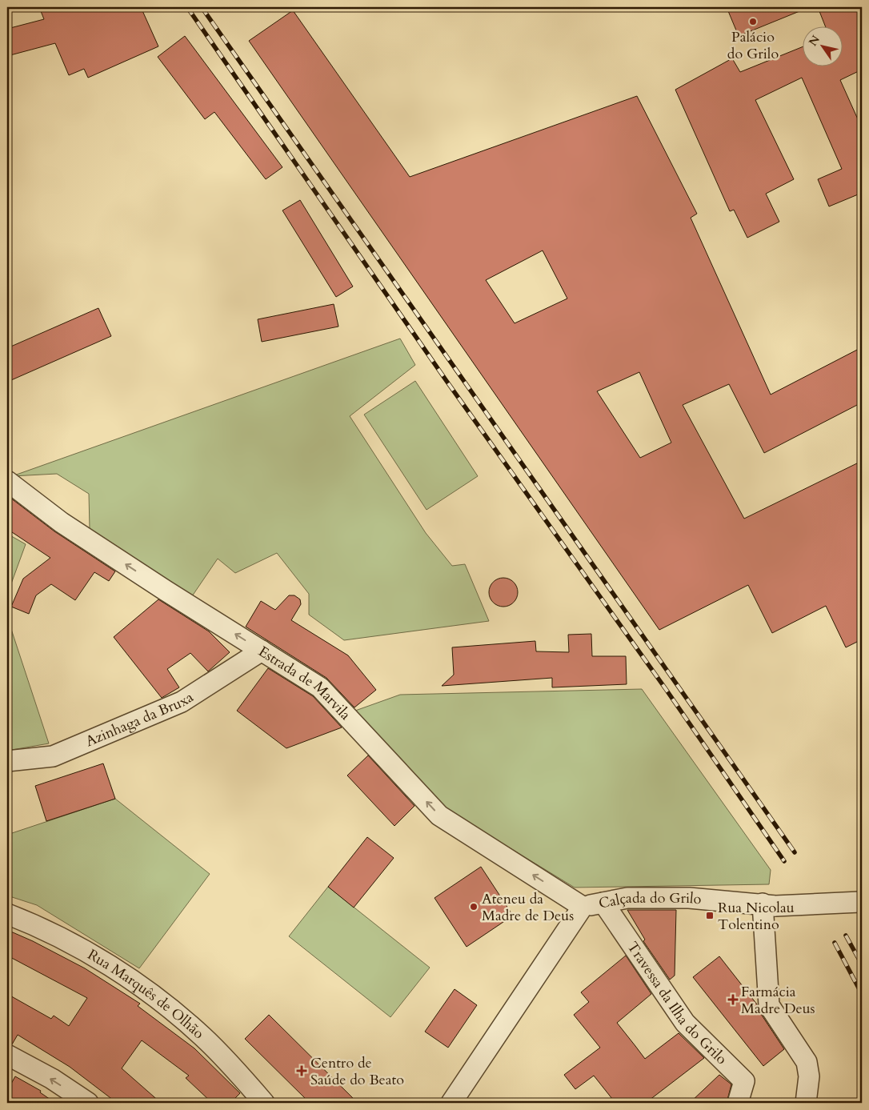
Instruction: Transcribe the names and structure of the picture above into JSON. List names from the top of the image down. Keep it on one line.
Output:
{"streets":{"street":["Estrada de Marvila","Azinhaga da Bruxa","Calçada do Grilo","Rua Marquês de Olhão","Travessa da Ilha do Grilo"]},"crossings":[["Estrada de Marvila","Azinhaga da Bruxa"],["Estrada de Marvila","Calçada do Grilo"],["Calçada do Grilo","Travessa da Ilha do Grilo"]],"one_way":["Estrada de Marvila"],"places":{"other":["Palácio do Grilo","Ateneu da Madre de Deus"],"transit":["Rua Nicolau Tolentino"],"health":["Farmácia Madre Deus","Centro de Saúde do Beato"]},"north":"top left"}
